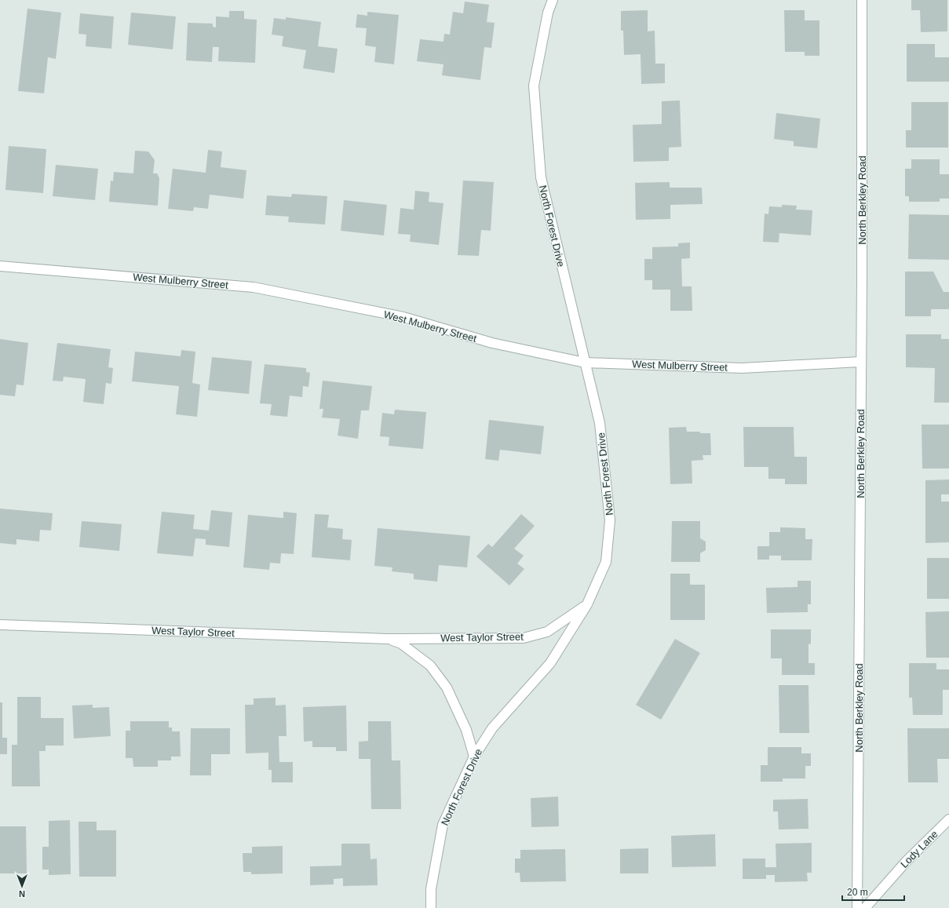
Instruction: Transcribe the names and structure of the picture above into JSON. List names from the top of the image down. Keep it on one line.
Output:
{"streets":{"street":["North Berkley Road","North Forest Drive","West Mulberry Street","West Taylor Street","Lody Lane"]},"crossings":[["North Berkley Road","West Mulberry Street"],["North Forest Drive","West Mulberry Street"],["North Forest Drive","West Taylor Street"]],"scale_bar":"20 m","north":"bottom"}
